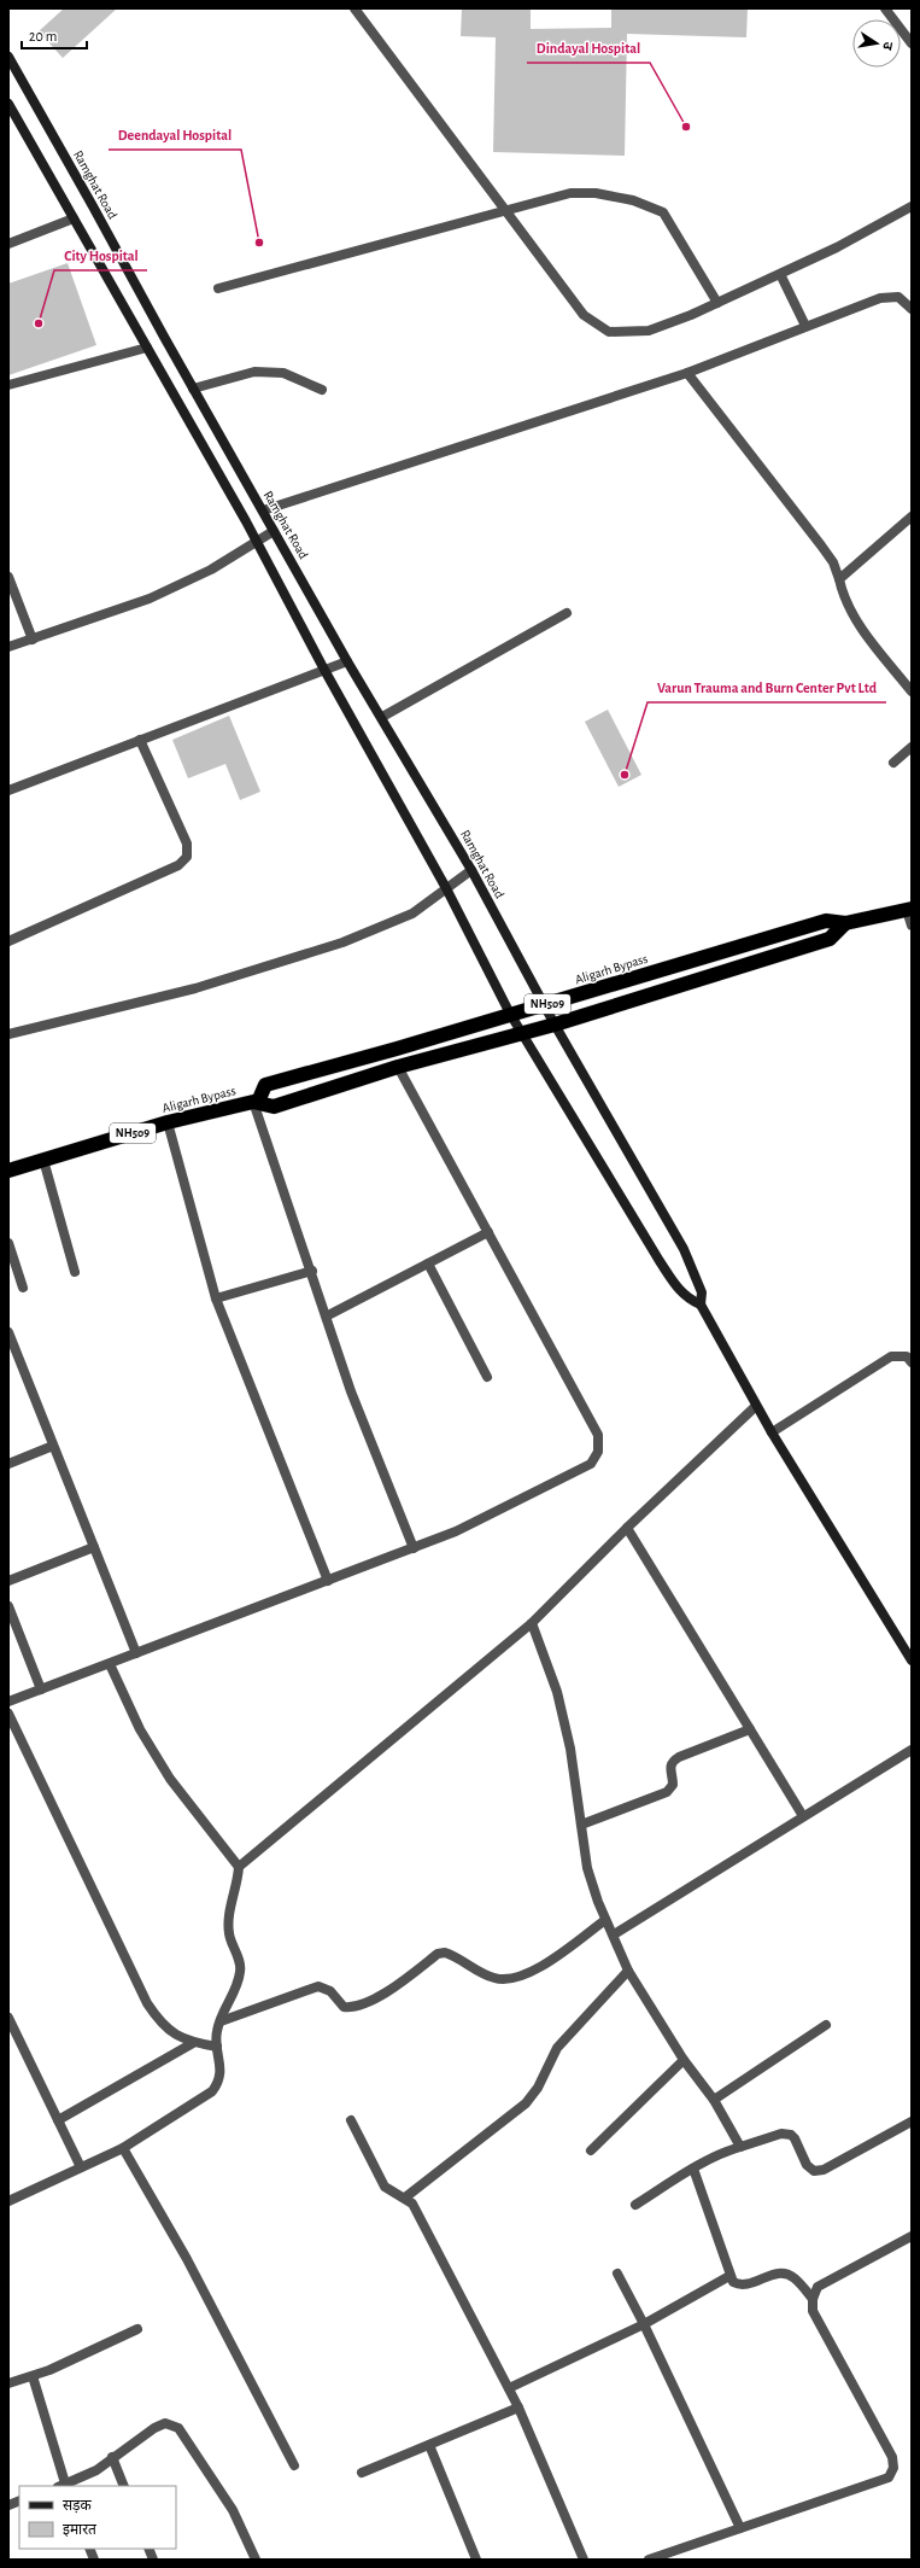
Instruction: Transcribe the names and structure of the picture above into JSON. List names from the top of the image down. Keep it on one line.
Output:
{"streets":{"highway":["Aligarh Bypass","NH509"],"main road":["Ramghat Road"]},"crossings":[["Ramghat Road","Aligarh Bypass"]],"places":["Dindayal Hospital","Deendayal Hospital","City Hospital","Varun Trauma and Burn Center Pvt Ltd"],"legend":["सड़क","इमारत"],"scale_bar":"20 m","north":"right"}
